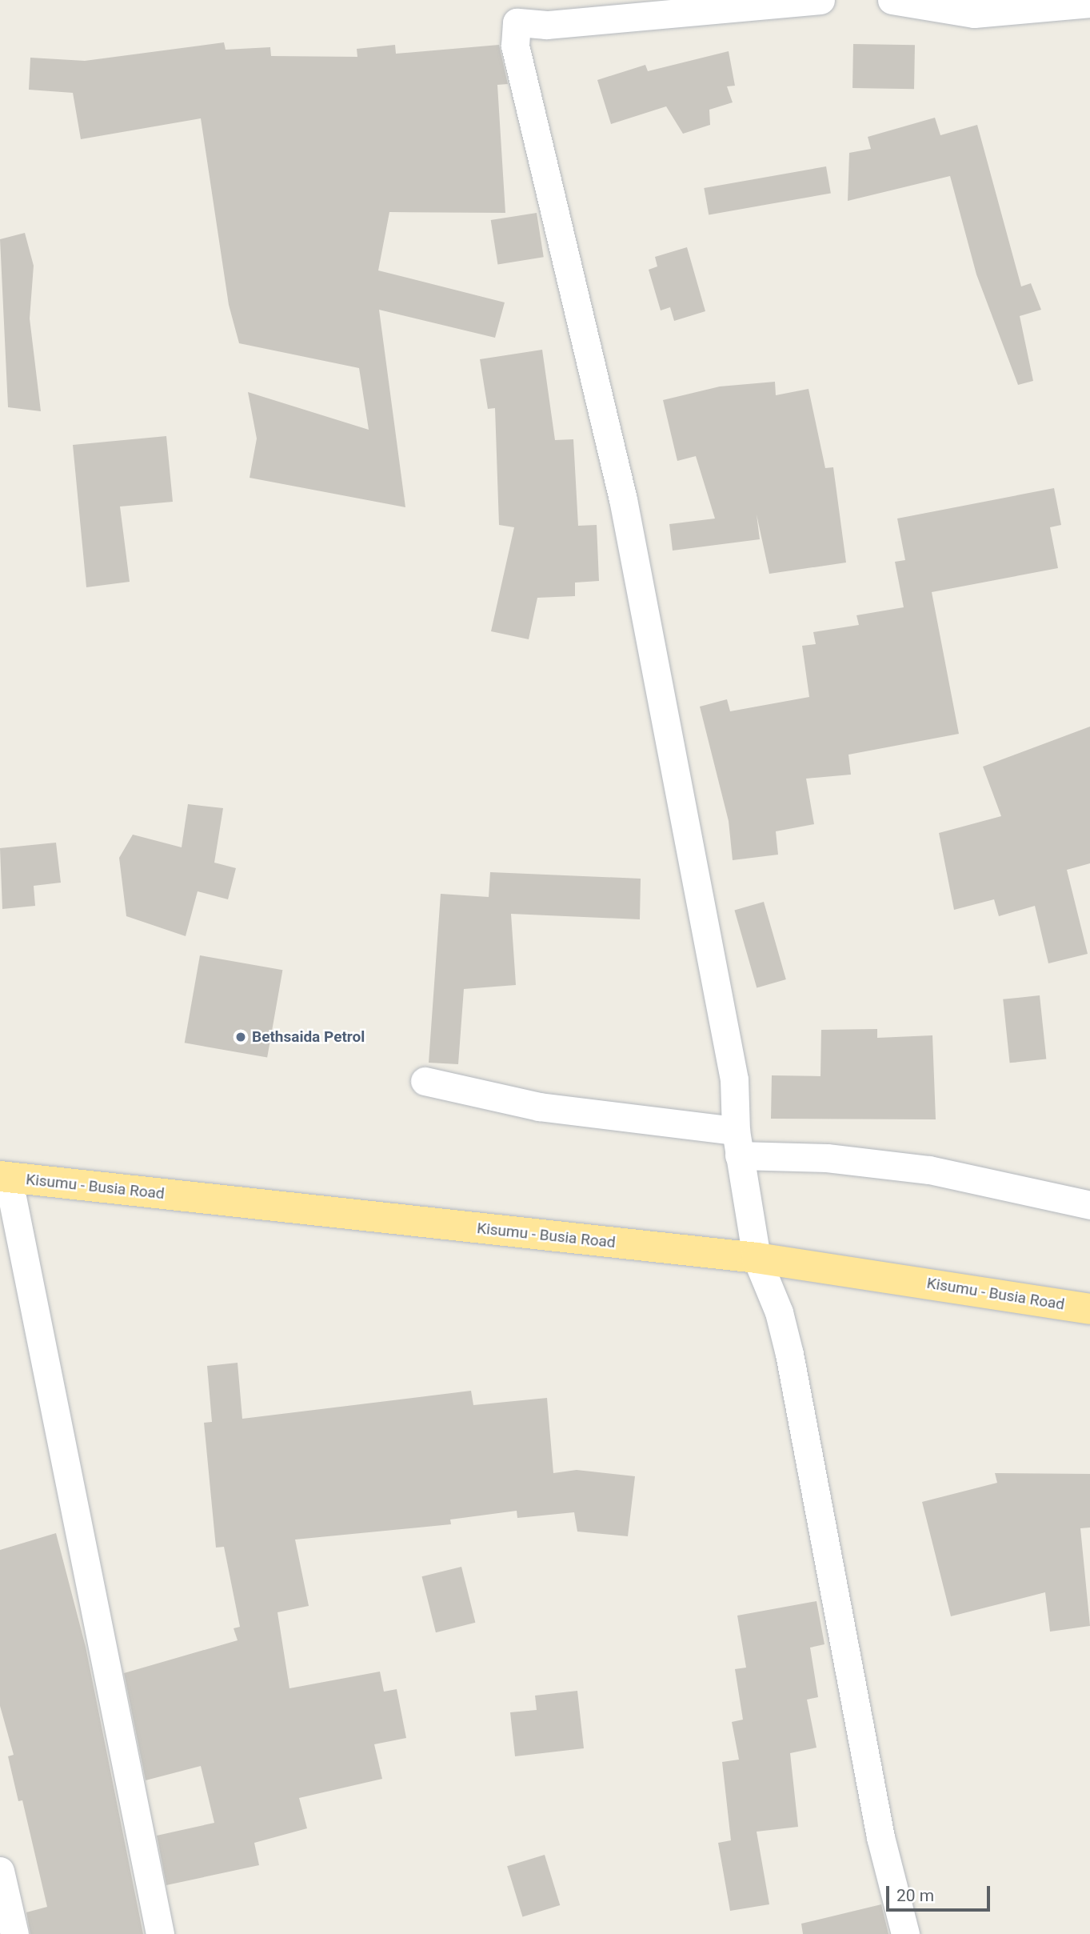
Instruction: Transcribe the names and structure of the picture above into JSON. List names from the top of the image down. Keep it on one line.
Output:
{"streets":{"highway":["Kisumu - Busia Road"]},"places":["Bethsaida Petrol"],"scale_bar":"20 m"}
